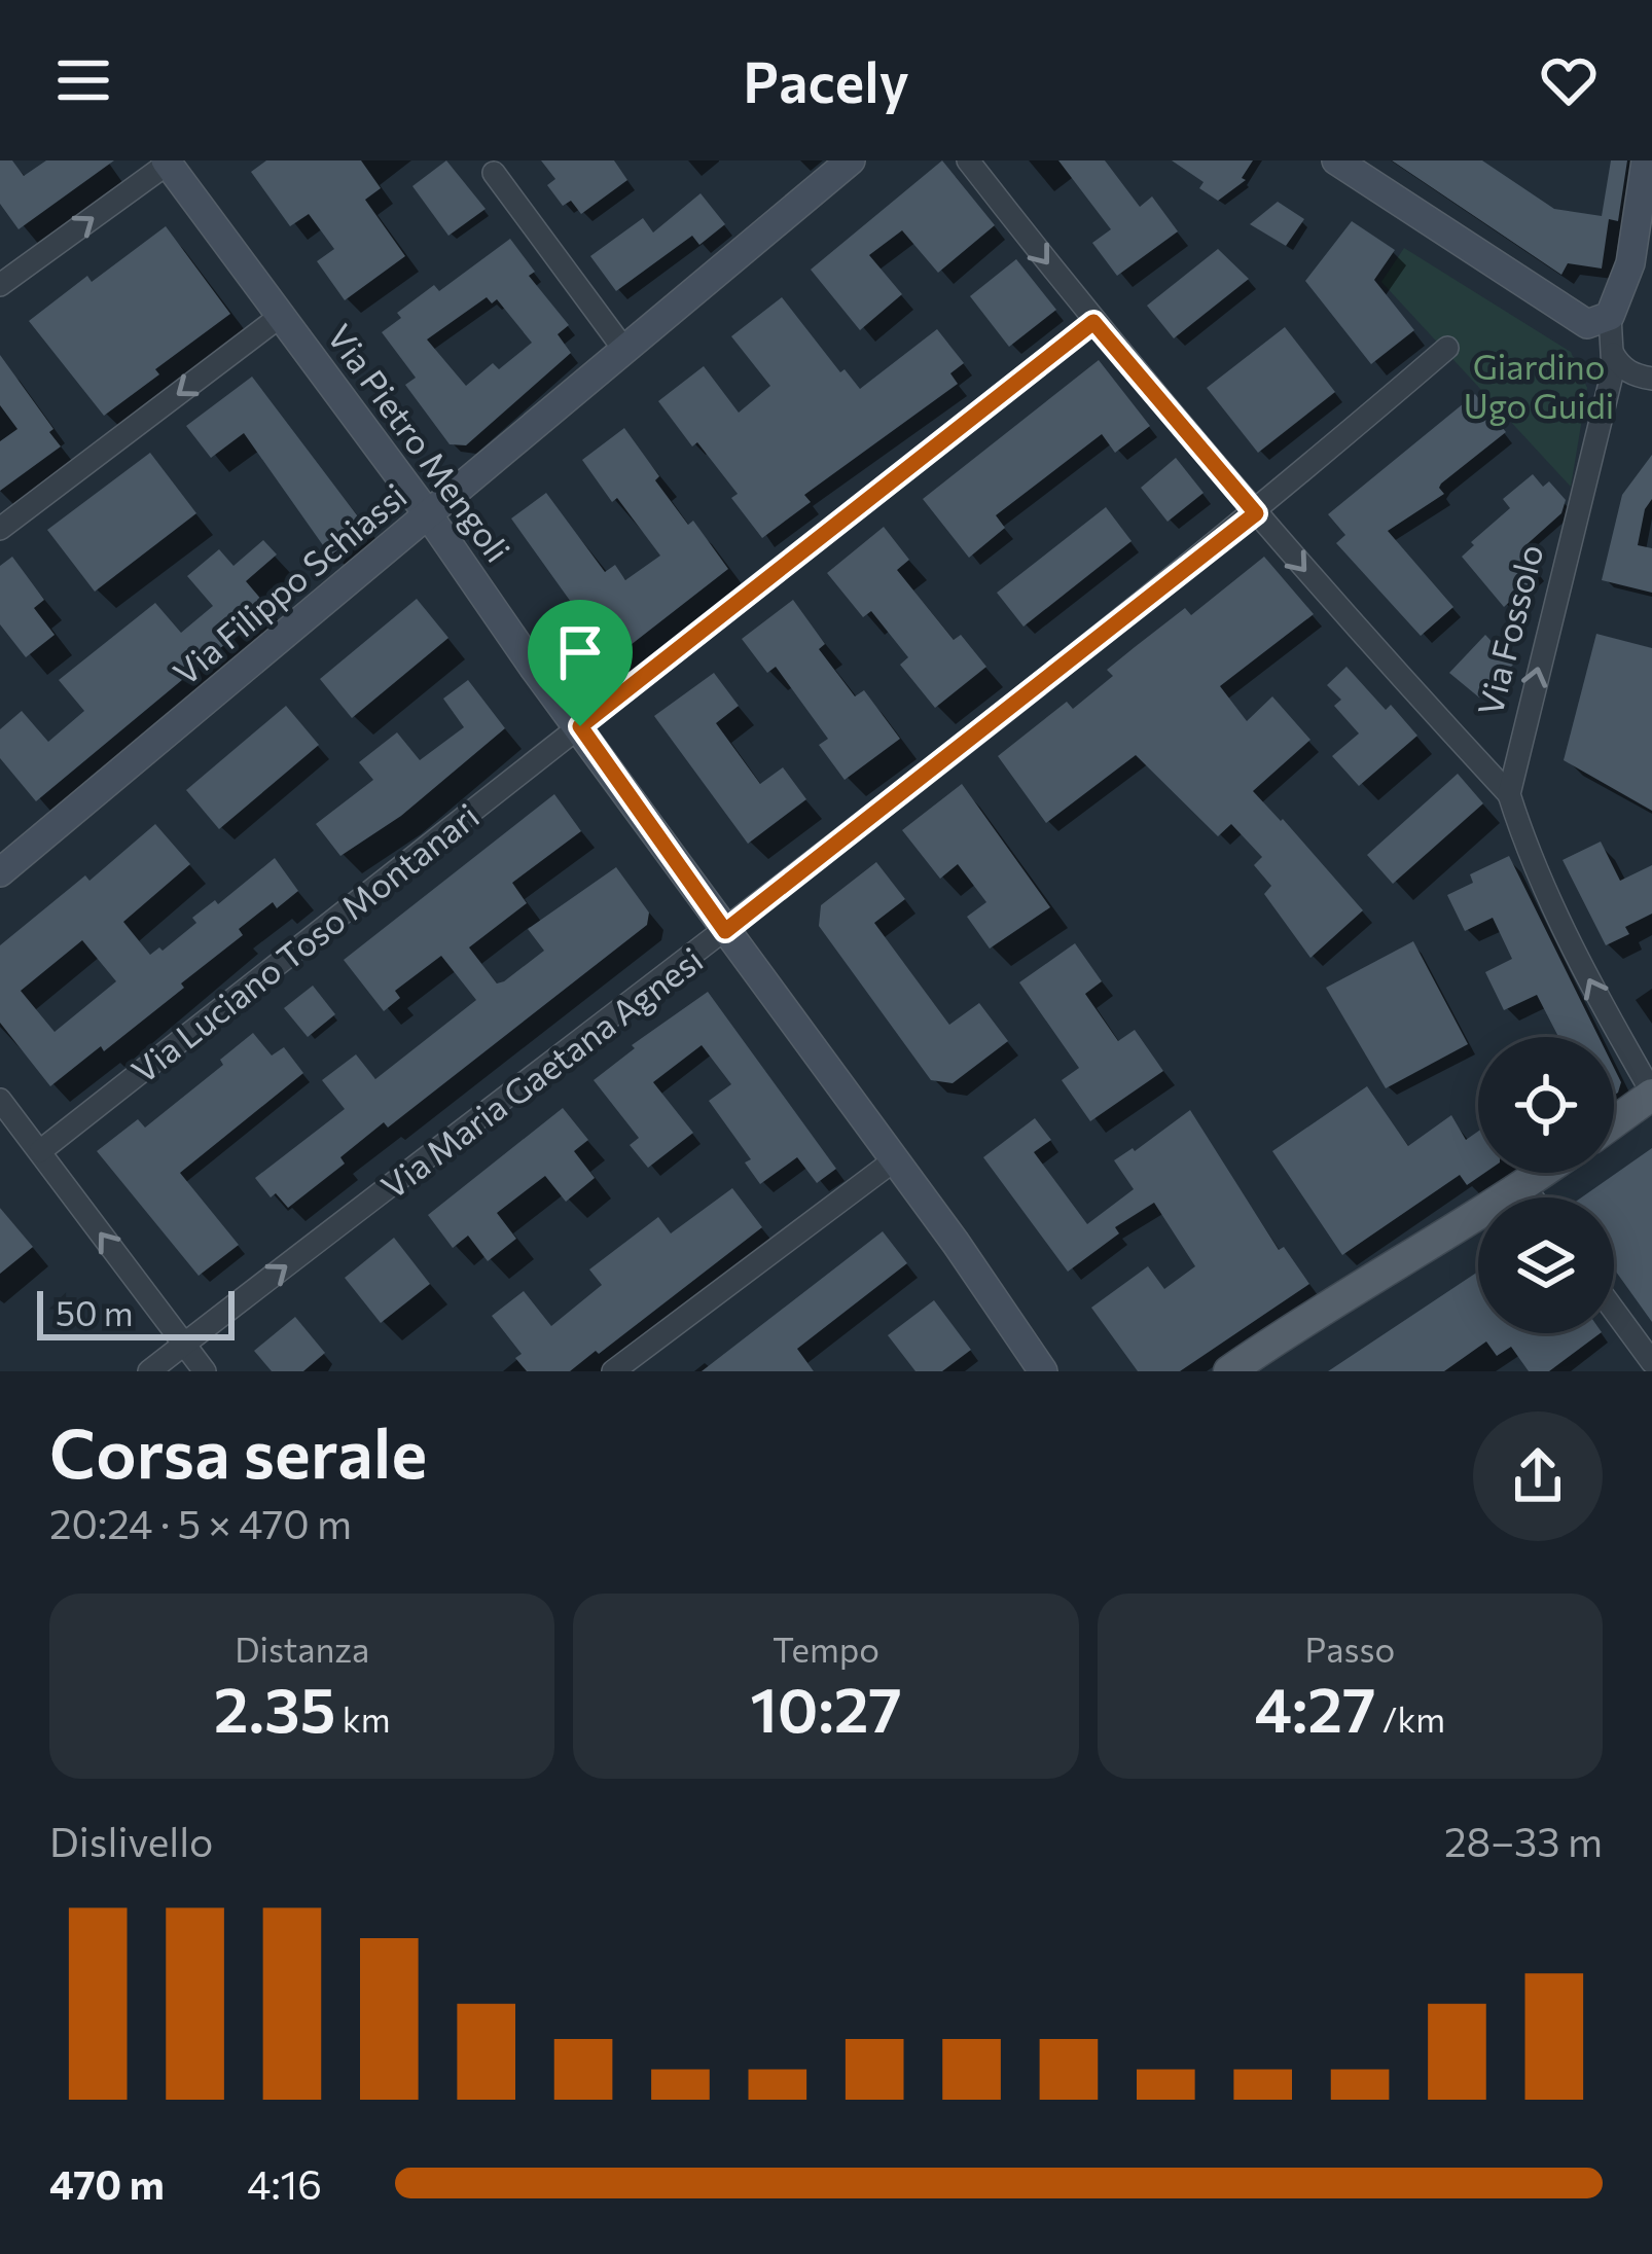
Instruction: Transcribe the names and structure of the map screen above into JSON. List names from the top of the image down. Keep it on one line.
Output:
{"streets":{"street":["Via Pietro Mengoli","Via Filippo Schiassi","Via Fossolo","Via Luciano Toso Montanari","Via Maria Gaetana Agnesi"]},"crossings":[["Via Pietro Mengoli","Via Filippo Schiassi"],["Via Pietro Mengoli","Via Luciano Toso Montanari"],["Via Pietro Mengoli","Via Maria Gaetana Agnesi"]],"one_way":["Via Fossolo","Via Maria Gaetana Agnesi"],"parks":["Giardino Ugo Guidi"],"scale_bar":"50 m","page":{"header":"Pacely","scale":"50 m","heading":["Corsa serale","20:24 · 5 × 470 m"],"stats":[["Distanza","2.35 km"],["Tempo","10:27"],["Passo","4:27 /km"]],"chart":["Dislivello","28–33 m"],"list":[{"name":"470 m","note":"4:16"}]}}
